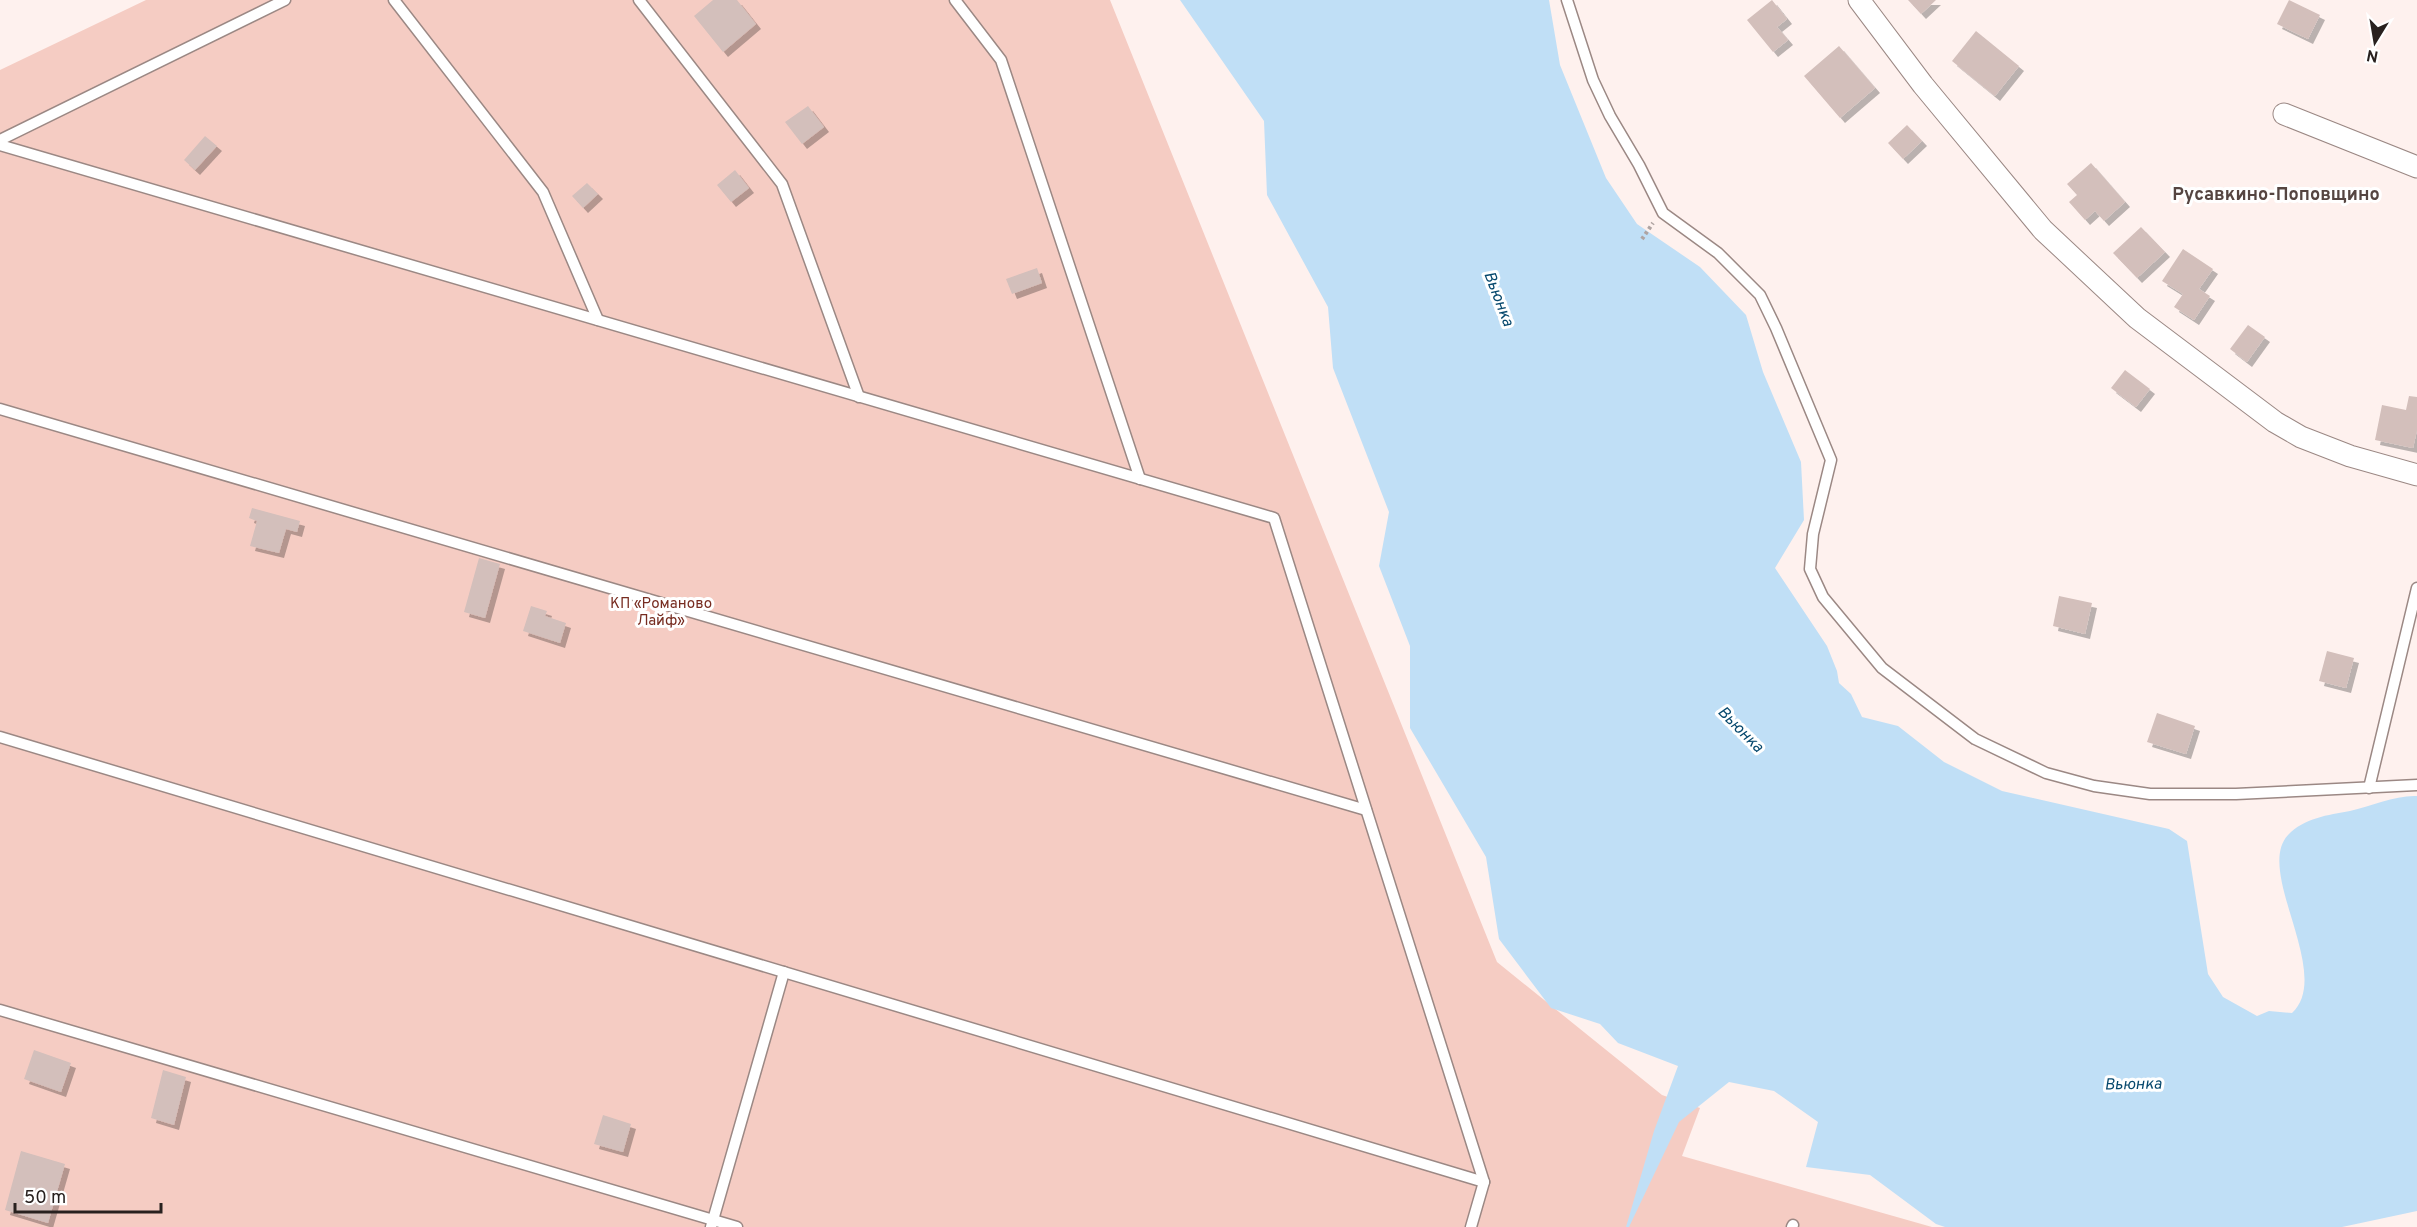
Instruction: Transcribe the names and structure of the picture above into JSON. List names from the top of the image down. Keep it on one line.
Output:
{"districts":["Русавкино-Поповщино"],"water":["Вьюнка"],"parks":["КП «Романово Лайф»"],"scale_bar":"50 m","north":"bottom"}
